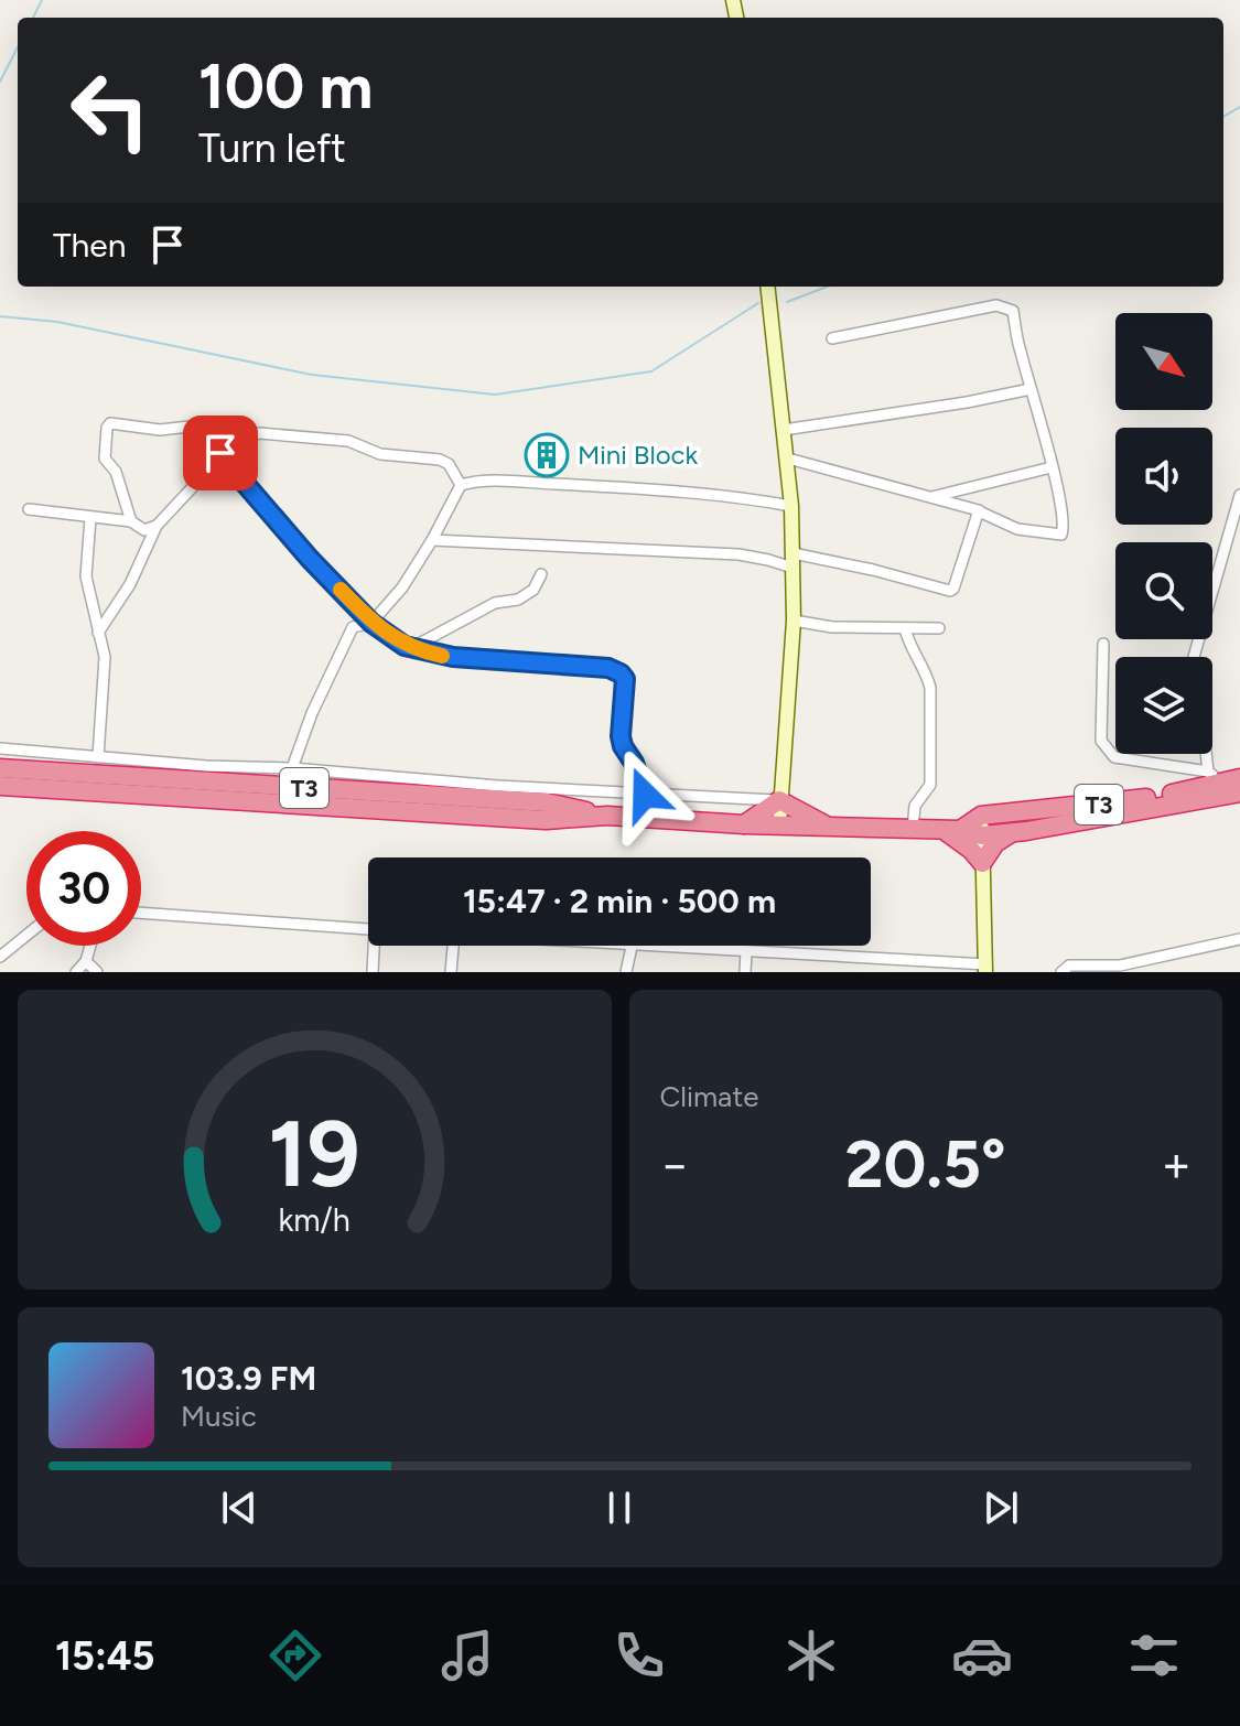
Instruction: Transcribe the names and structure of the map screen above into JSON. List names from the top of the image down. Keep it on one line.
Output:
{"streets":{"highway":["T3"]},"places":{"building":["Mini Block"]},"north":"bottom right","page":{"turn":["100 m","Turn left"],"then":"Then","limit":"30","trip":"15:47 · 2 min · 500 m","tile":"Climate","heat":["−","20.5°","+"],"song":["103.9 FM","Music"],"tabs":"15:45","gauge":["19","km/h"]}}
